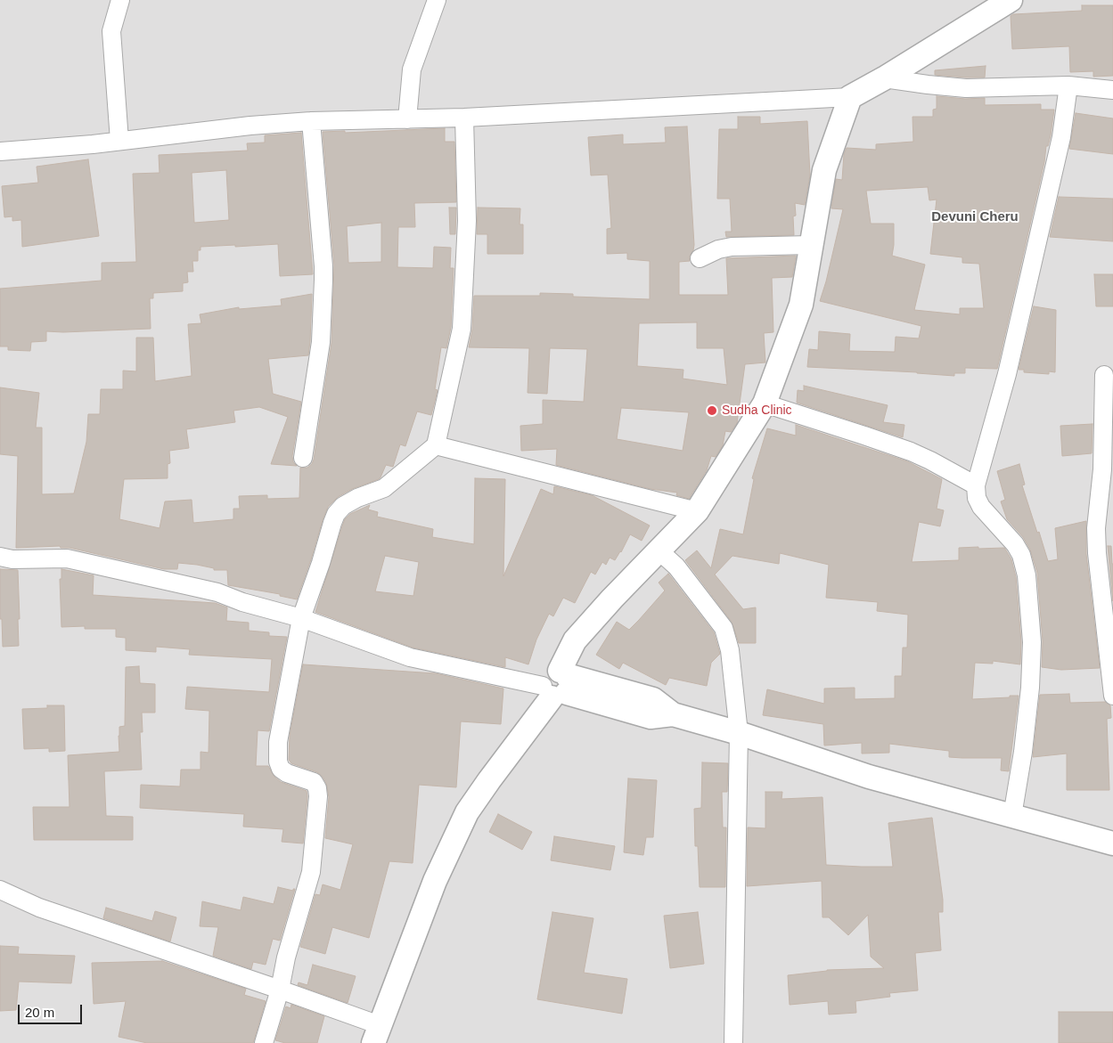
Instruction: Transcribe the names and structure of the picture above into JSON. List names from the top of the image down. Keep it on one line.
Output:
{"districts":["Devuni Cheru"],"places":["Sudha Clinic"],"scale_bar":"20 m"}
